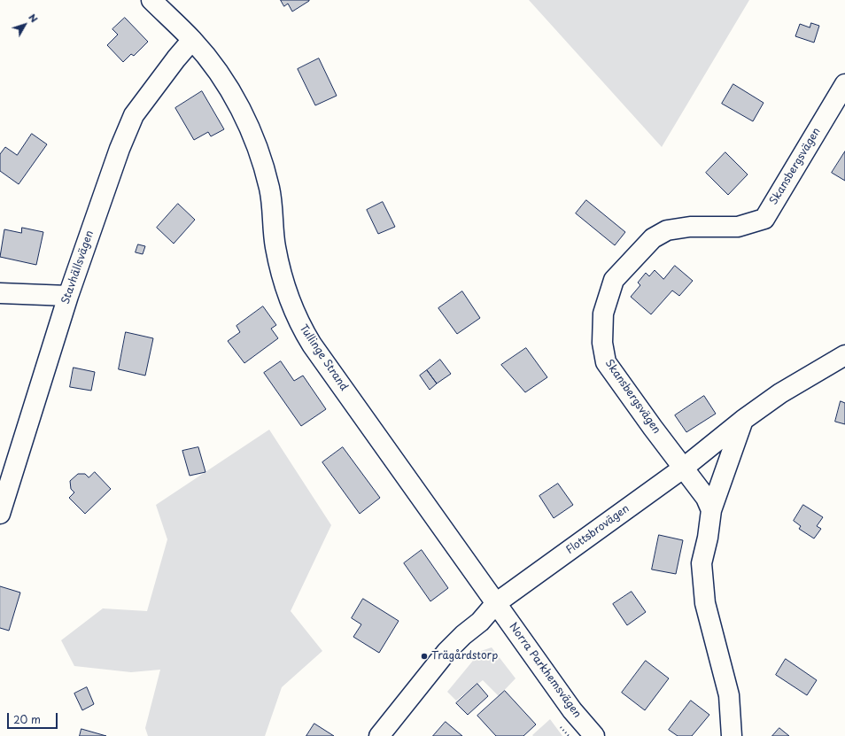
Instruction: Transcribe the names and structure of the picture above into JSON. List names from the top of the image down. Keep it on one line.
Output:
{"streets":{"street":["Skansbergsvägen","Stavhällsvägen","Tullinge Strand","Flottsbrovägen","Norra Parkhemsvägen"]},"crossings":[["Skansbergsvägen","Flottsbrovägen"],["Stavhällsvägen","Tullinge Strand"],["Tullinge Strand","Flottsbrovägen"],["Tullinge Strand","Norra Parkhemsvägen"],["Flottsbrovägen","Norra Parkhemsvägen"]],"places":["Trägårdstorp"],"scale_bar":"20 m","north":"top right"}
